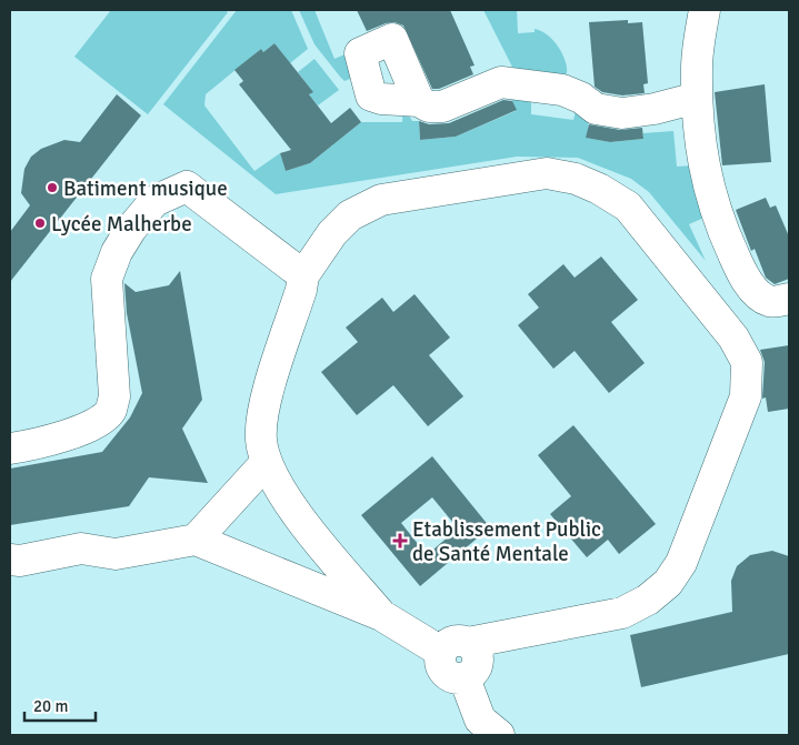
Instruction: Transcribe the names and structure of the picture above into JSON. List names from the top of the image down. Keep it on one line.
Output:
{"places":{"other":["Batiment musique","Lycée Malherbe"],"health":["Etablissement Public de Santé Mentale"]},"scale_bar":"20 m"}
